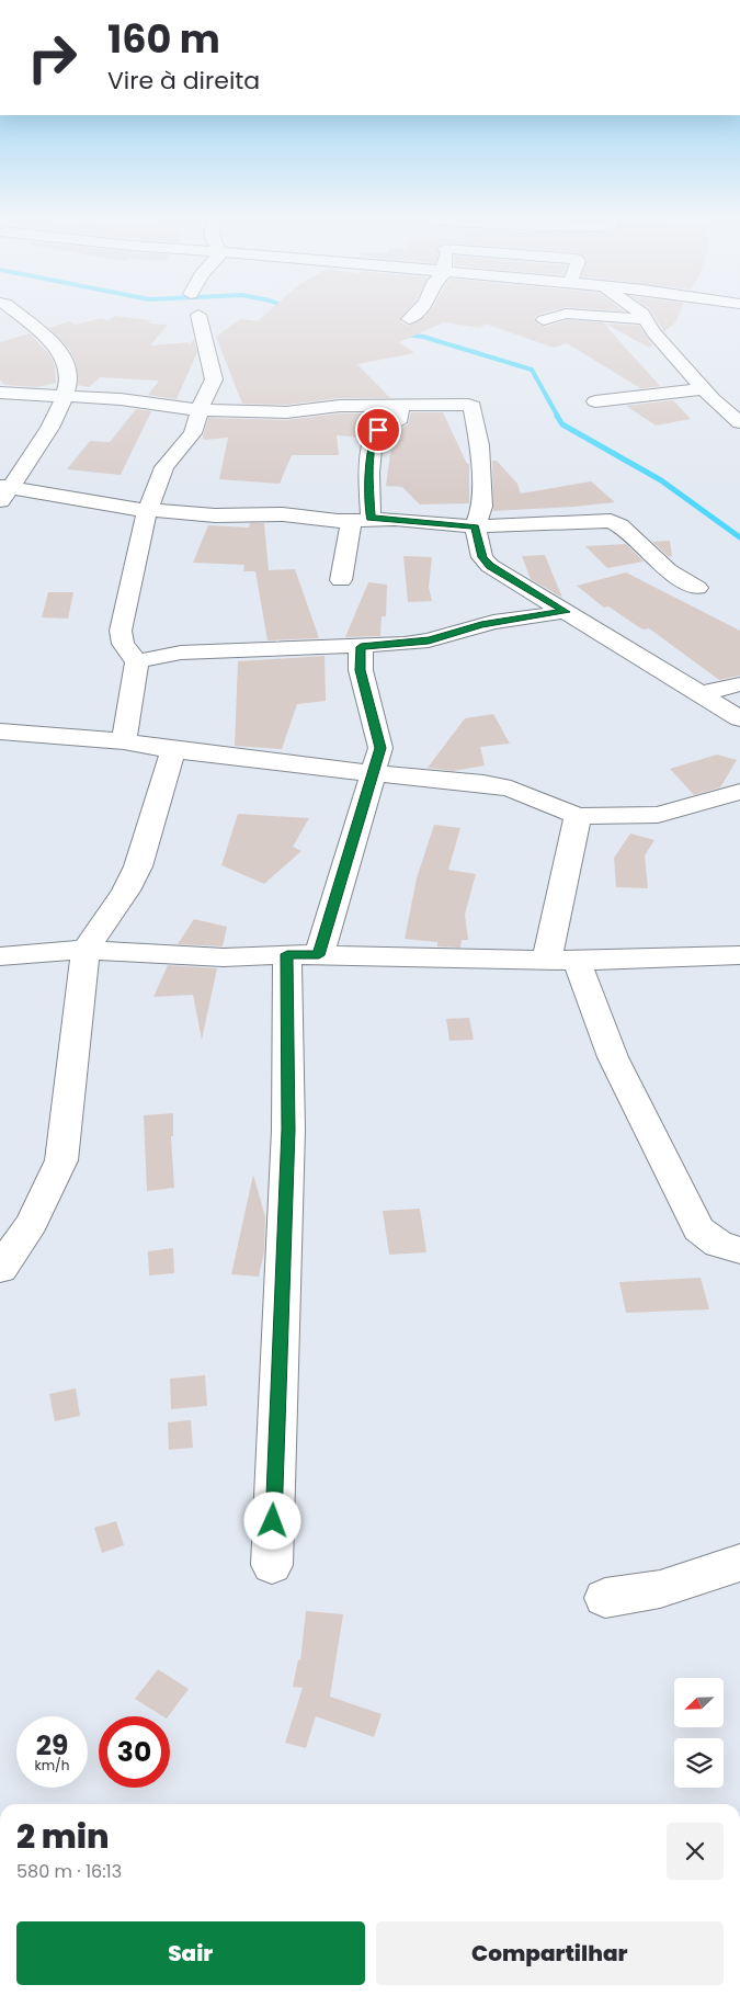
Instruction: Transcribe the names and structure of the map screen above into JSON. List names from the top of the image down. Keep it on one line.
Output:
{"north":"bottom left","page":{"turn":["160 m","Vire à direita"],"speed":"29 km/h","limit":"30","heading":["2 min","580 m · 16:13"],"buttons":["Sair","Compartilhar"]}}
